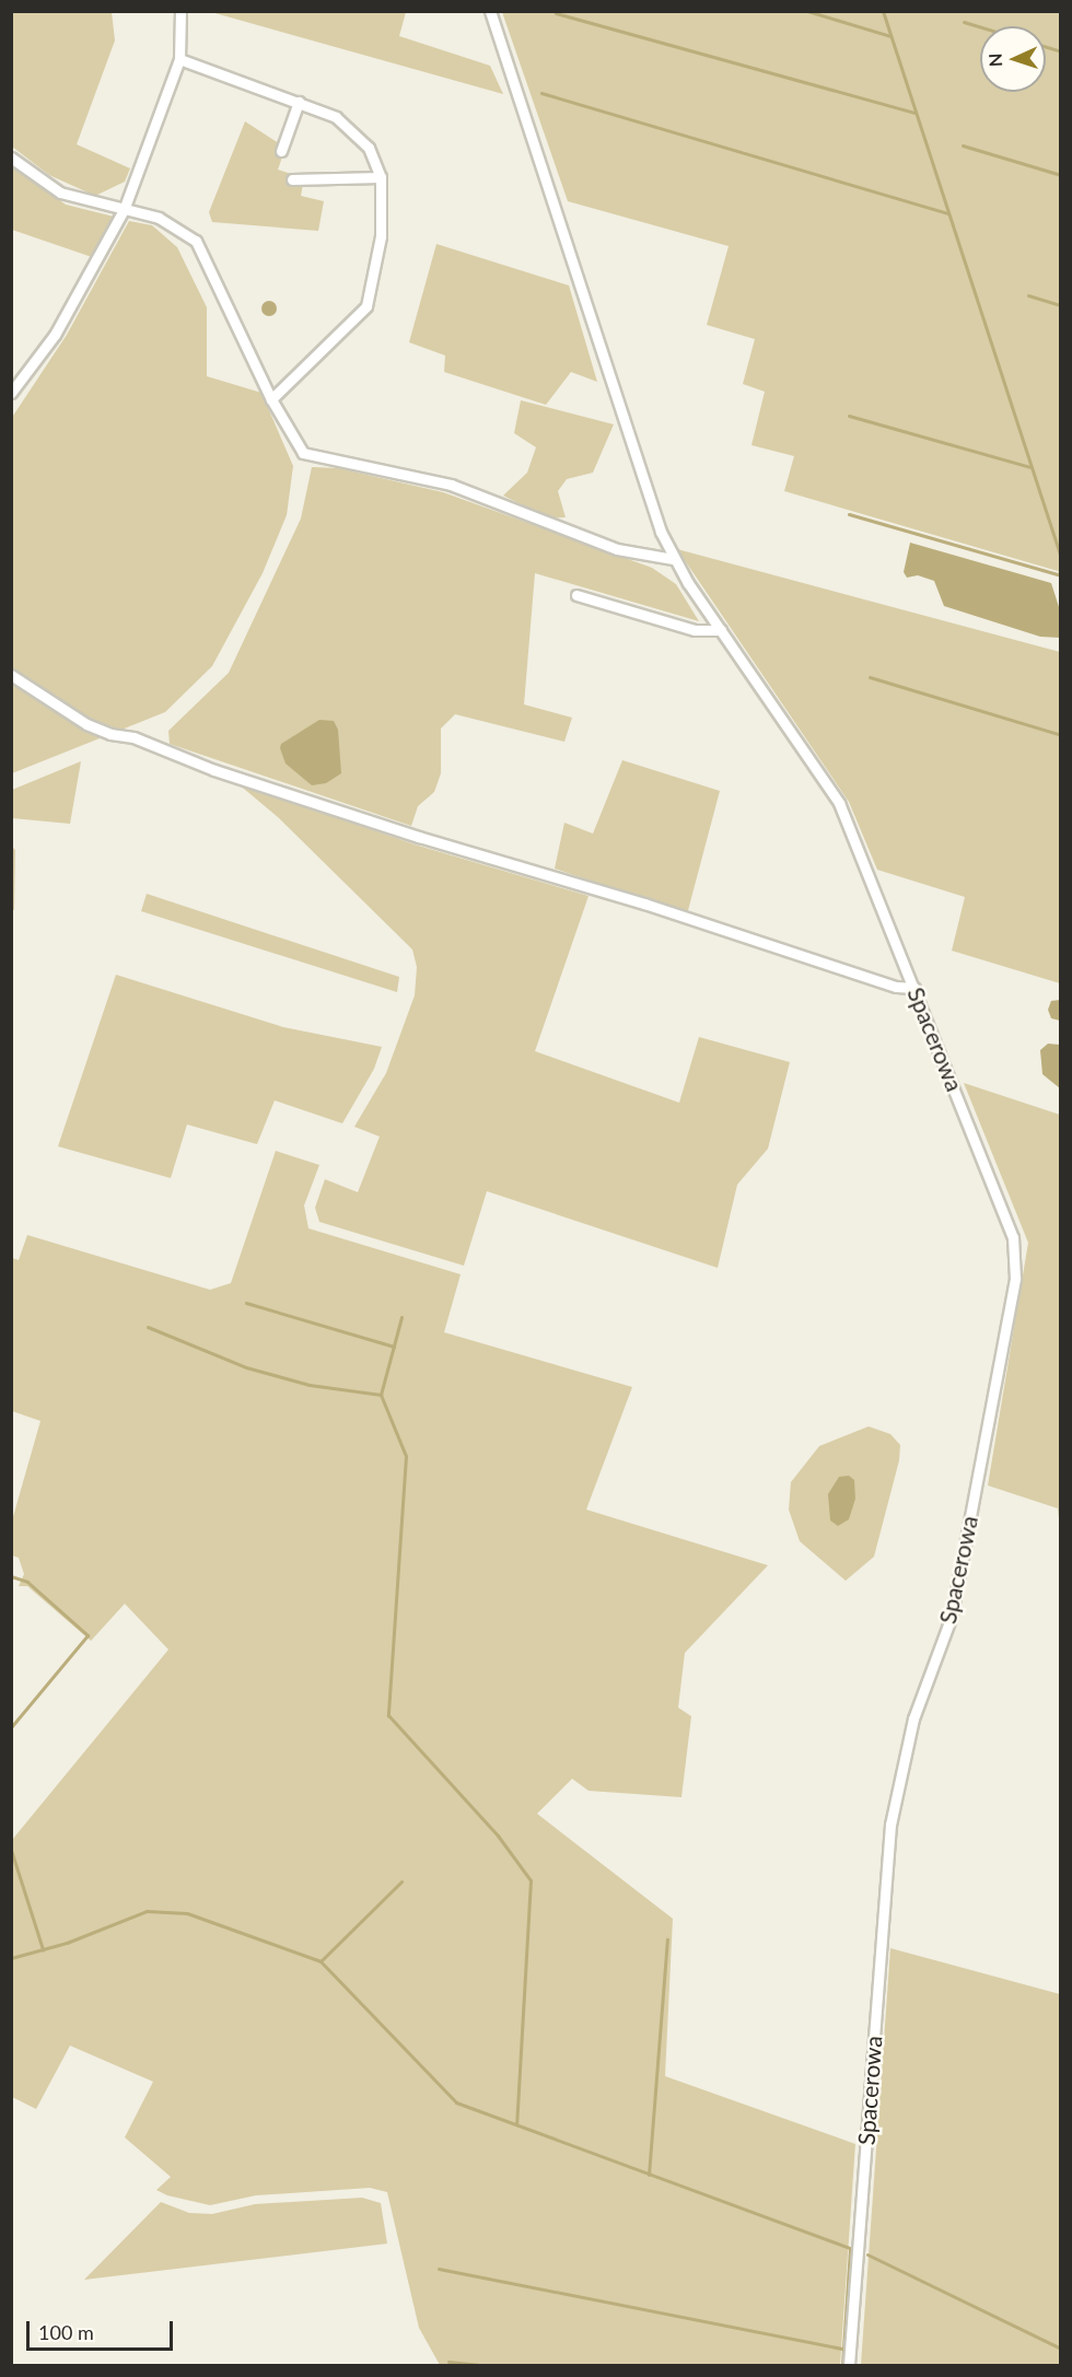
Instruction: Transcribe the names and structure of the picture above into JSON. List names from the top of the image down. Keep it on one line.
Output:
{"streets":{"street":["Spacerowa"]},"scale_bar":"100 m","north":"left"}
